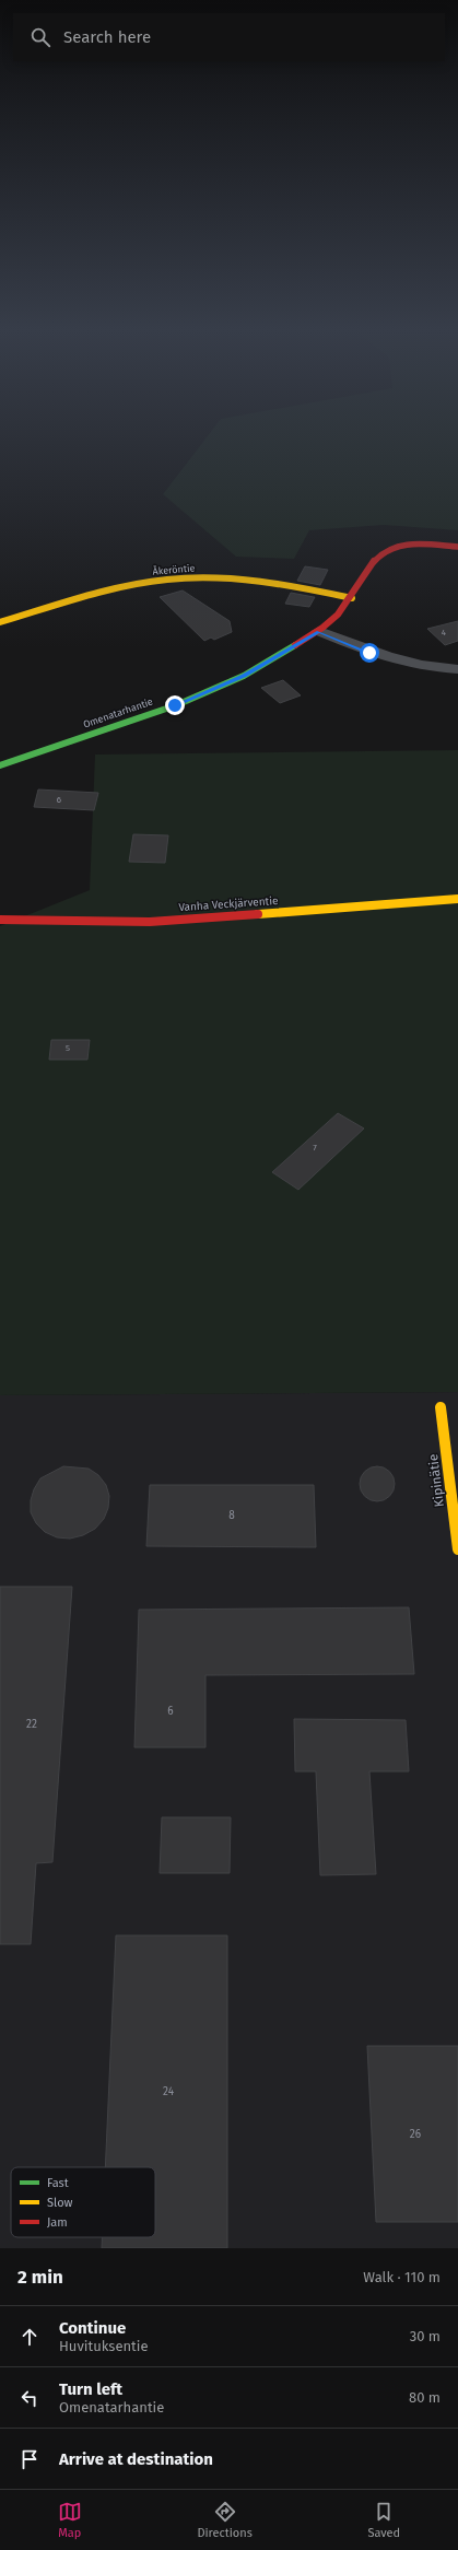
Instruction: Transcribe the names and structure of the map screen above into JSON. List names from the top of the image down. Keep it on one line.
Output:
{"streets":{"street":["Åkeröntie","Omenatarhantie","Vanha Veckjärventie","Kipinätie"]},"crossings":[["Åkeröntie","Omenatarhantie"]],"house_numbers":["4","6","5","7","8","6","22","24","26"],"legend":["Fast","Slow","Jam"],"page":{"search":"Search here","heading":["2 min","Walk · 110 m"],"list":[["Continue","Huvituksentie","30 m"],["Turn left","Omenatarhantie","80 m"],"Arrive at destination"],"nav":["Map","Directions","Saved"]}}
